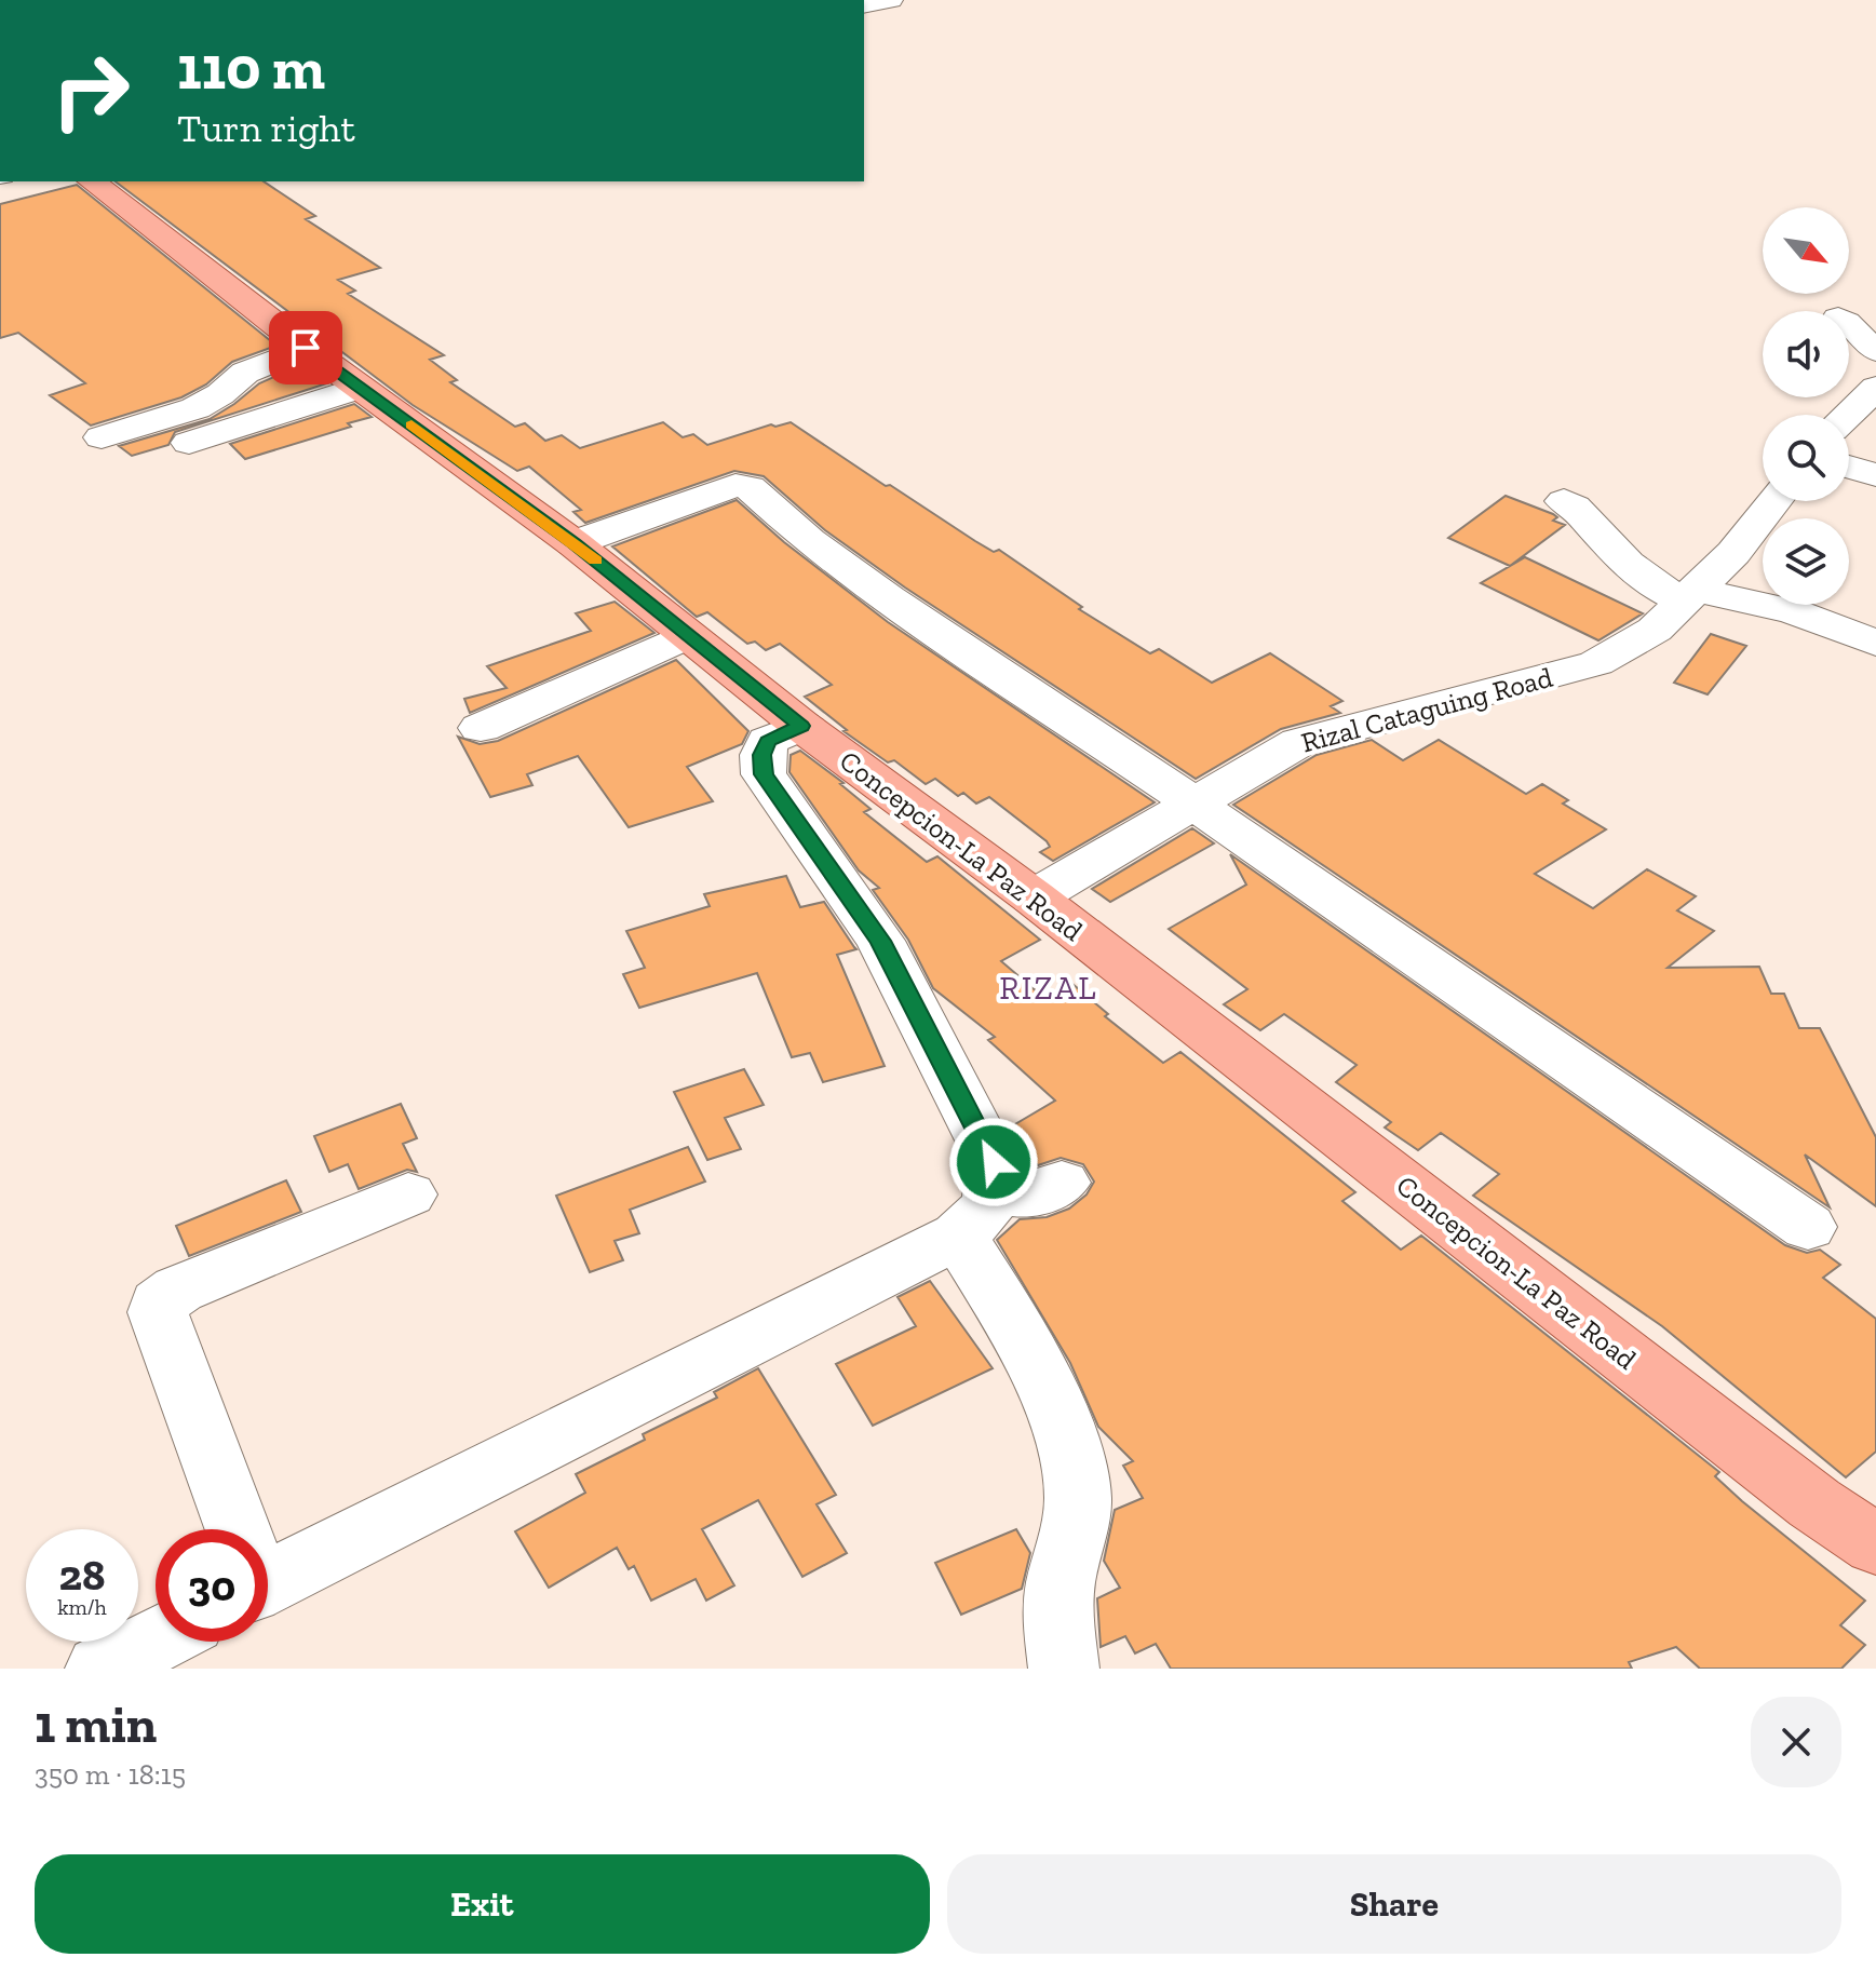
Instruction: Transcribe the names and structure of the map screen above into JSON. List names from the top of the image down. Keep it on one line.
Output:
{"streets":{"main road":["Concepcion-La Paz Road"],"street":["Rizal Cataguing Road"]},"crossings":[["Rizal Cataguing Road","Concepcion-La Paz Road"]],"districts":["RIZAL"],"north":"bottom right","page":{"turn":["110 m","Turn right"],"speed":"28 km/h","limit":"30","heading":["1 min","350 m · 18:15"],"buttons":["Exit","Share"]}}
